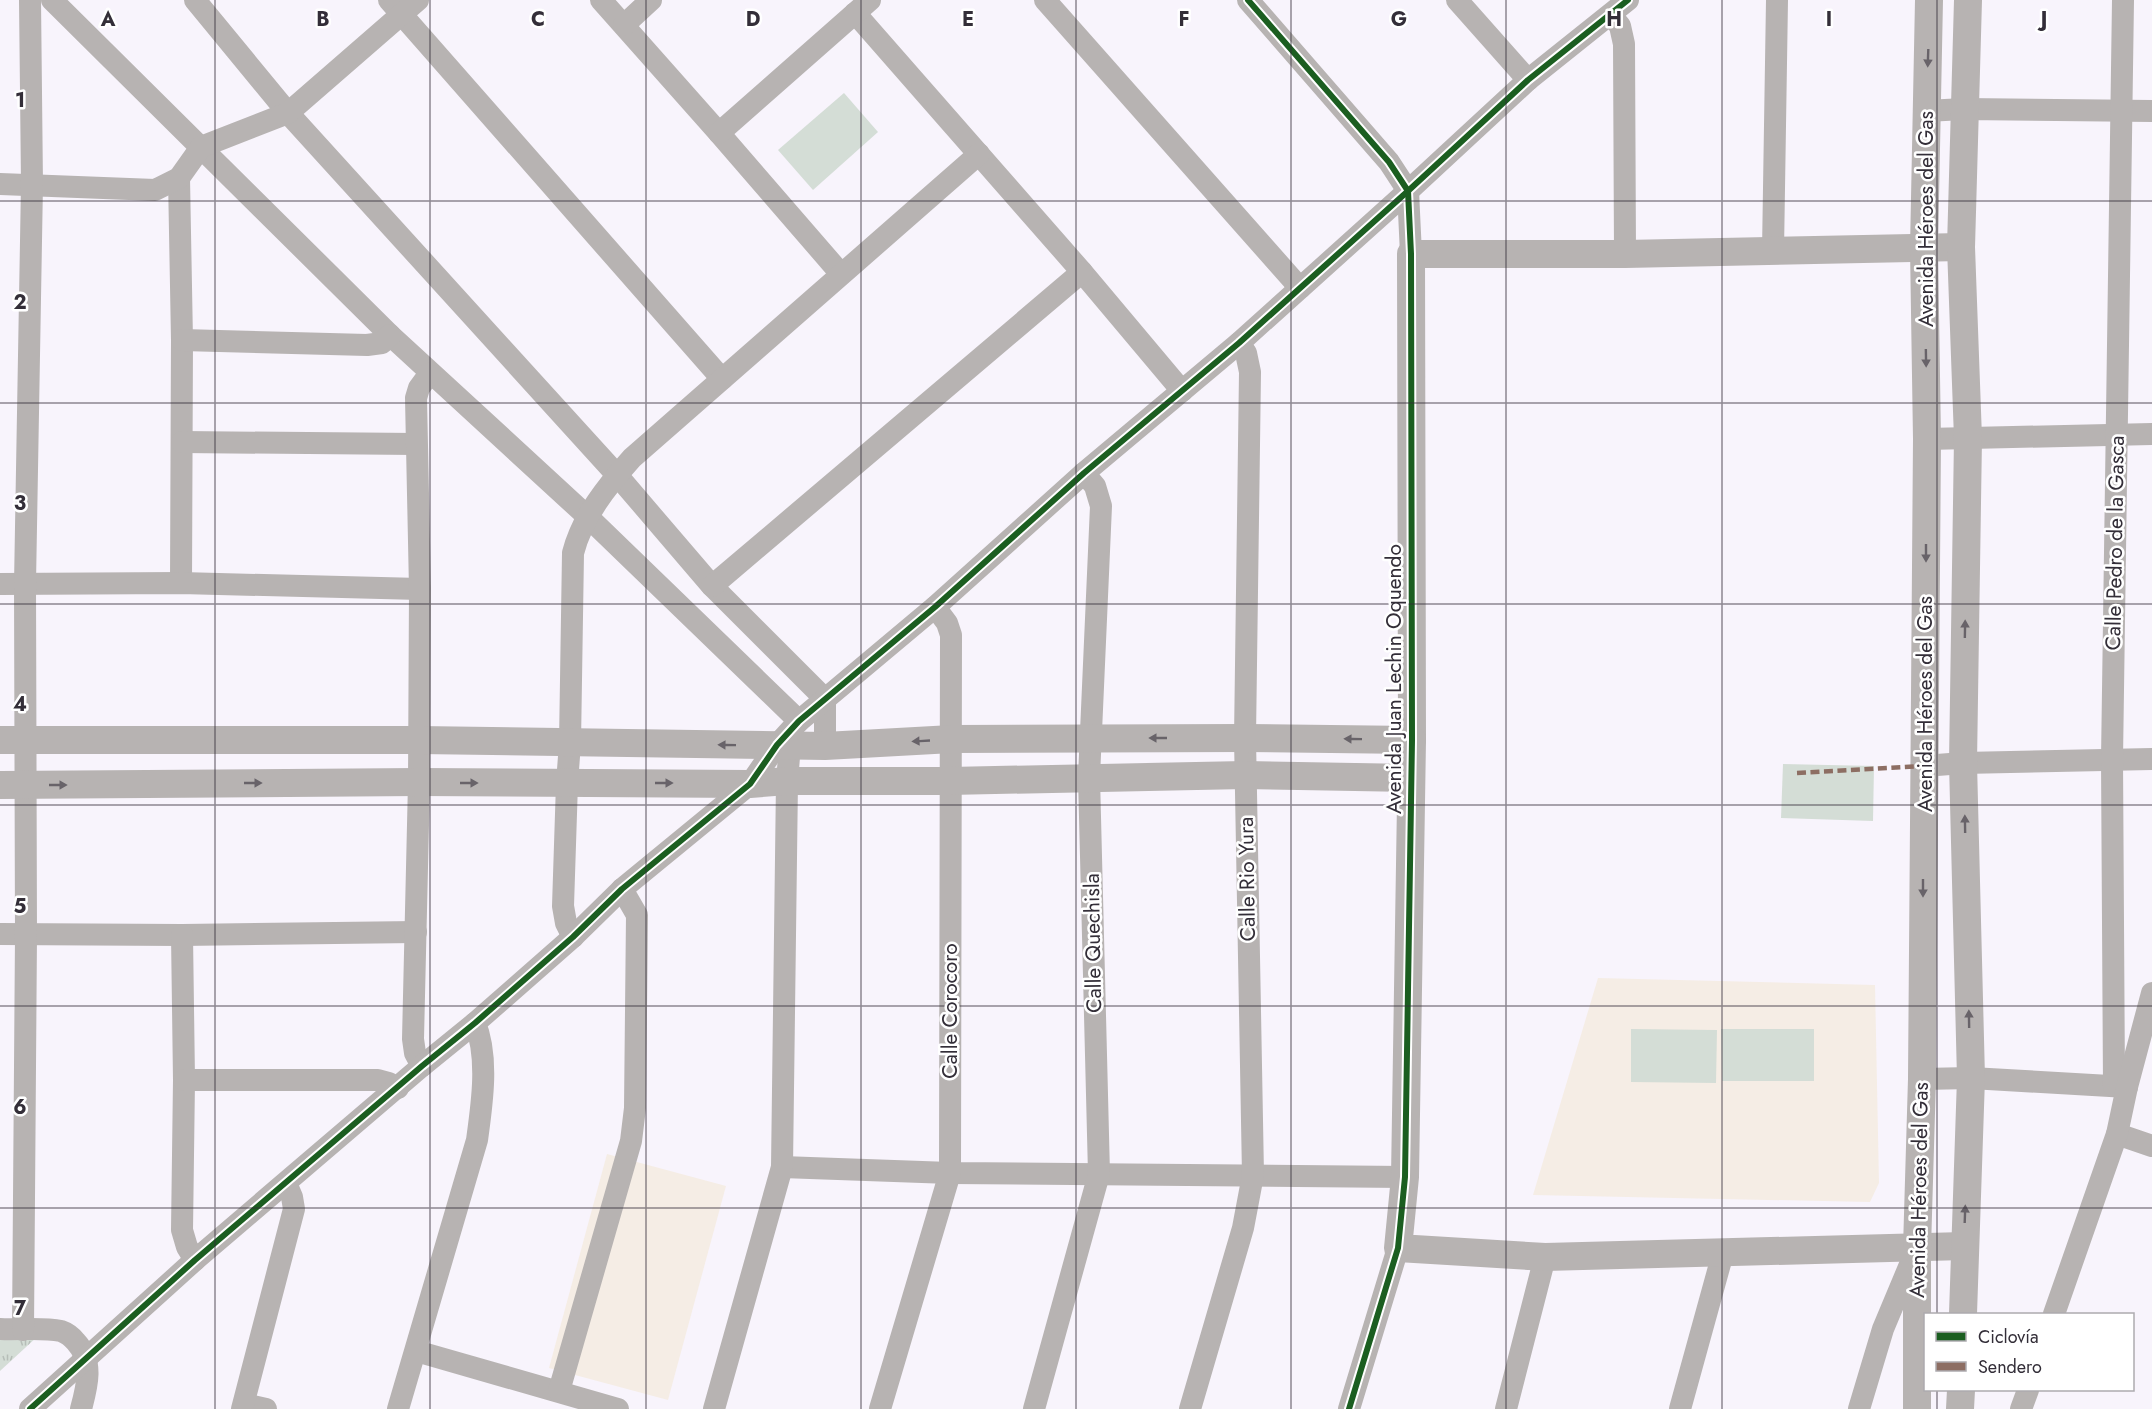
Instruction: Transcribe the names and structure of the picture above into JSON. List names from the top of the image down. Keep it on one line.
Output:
{"streets":{"street":["Avenida Héroes del Gas","Calle Pedro de la Gasca","Avenida Juan Lechin Oquendo","Calle Rio Yura","Calle Quechisla","Calle Corocoro"]},"legend":["Ciclovía","Sendero"],"grid":{"columns":["A","B","C","D","E","F","G","H","I","J"],"rows":["1","2","3","4","5","6","7"]}}
